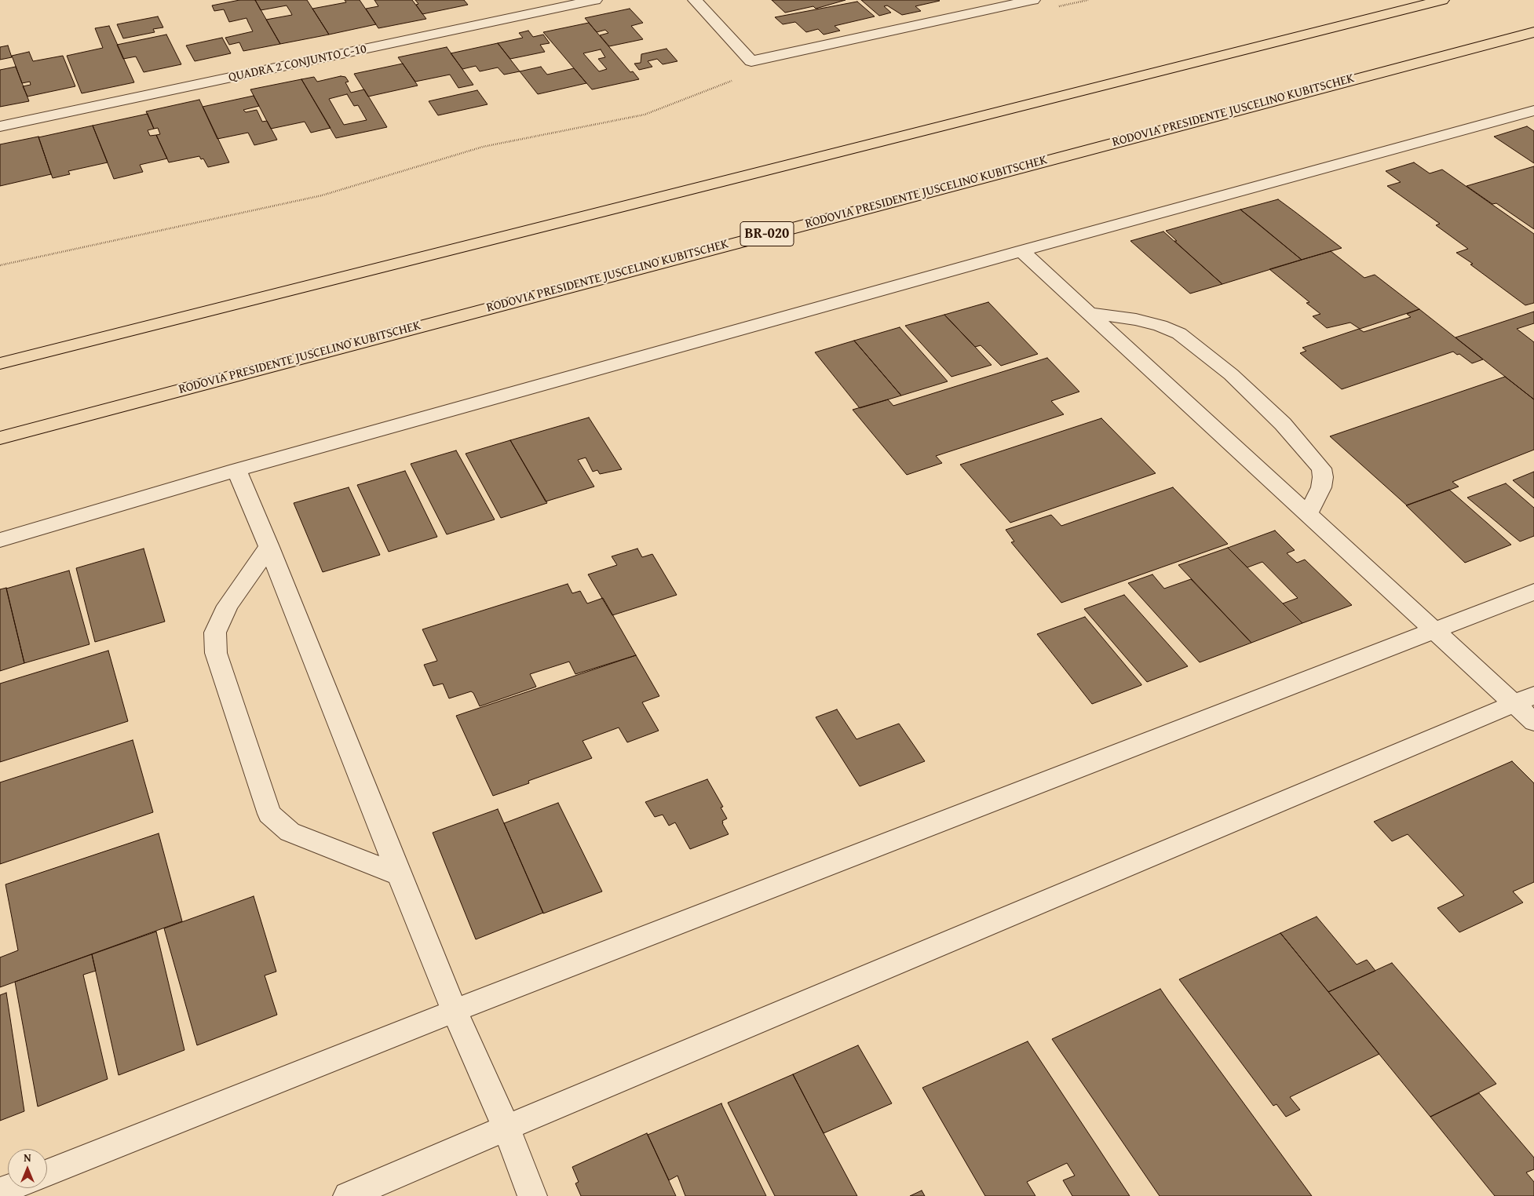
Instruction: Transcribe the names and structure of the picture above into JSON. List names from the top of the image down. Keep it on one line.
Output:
{"streets":{"highway":["RODOVIA PRESIDENTE JUSCELINO KUBITSCHEK","BR-020"],"street":["QUADRA 2 CONJUNTO C-10"]},"north":"top"}
